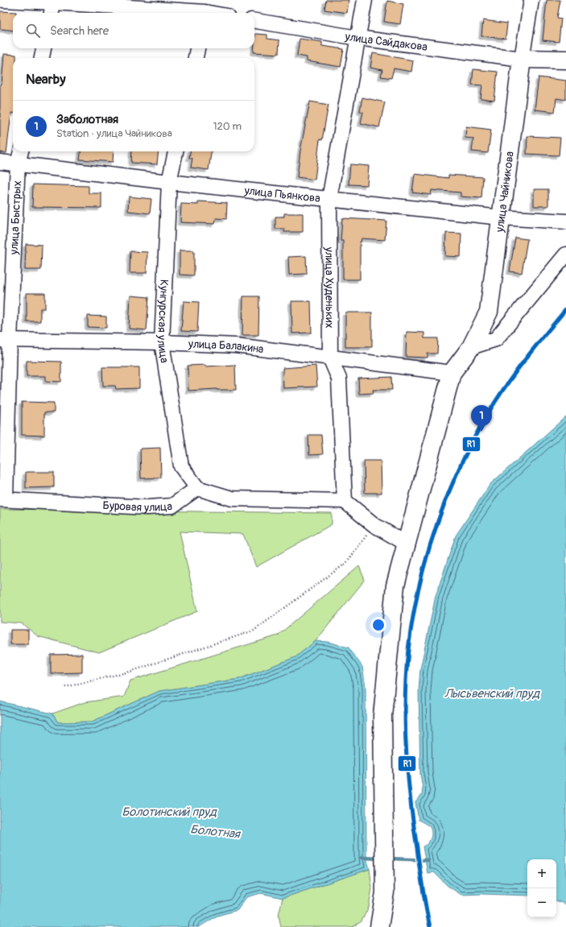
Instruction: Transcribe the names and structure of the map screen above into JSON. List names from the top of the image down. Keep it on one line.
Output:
{"streets":{"street":["улица Сайдакова","улица Чайникова","улица Пьянкова","улица Быстрых","улица Худеньких","Кунгурская улица","улица Балакина","Буровая улица"]},"crossings":[["улица Сайдакова","улица Чайникова"],["улица Сайдакова","улица Худеньких"],["улица Чайникова","улица Пьянкова"],["улица Чайникова","улица Балакина"],["улица Пьянкова","улица Быстрых"],["улица Пьянкова","улица Худеньких"],["улица Пьянкова","Кунгурская улица"],["улица Быстрых","улица Балакина"],["улица Быстрых","Буровая улица"],["улица Худеньких","улица Балакина"],["Кунгурская улица","улица Балакина"],["Кунгурская улица","Буровая улица"]],"water":["Лысьвенский пруд","Болотинский пруд","Болотная"],"lines":["transit line R1"],"page":{"search":"Search here","heading":"Nearby","list":[{"mark":"1","name":"Заболотная","note":"Station · улица Чайникова","value":"120 m"}],"pins":"1","map_buttons":["+","−"]}}
